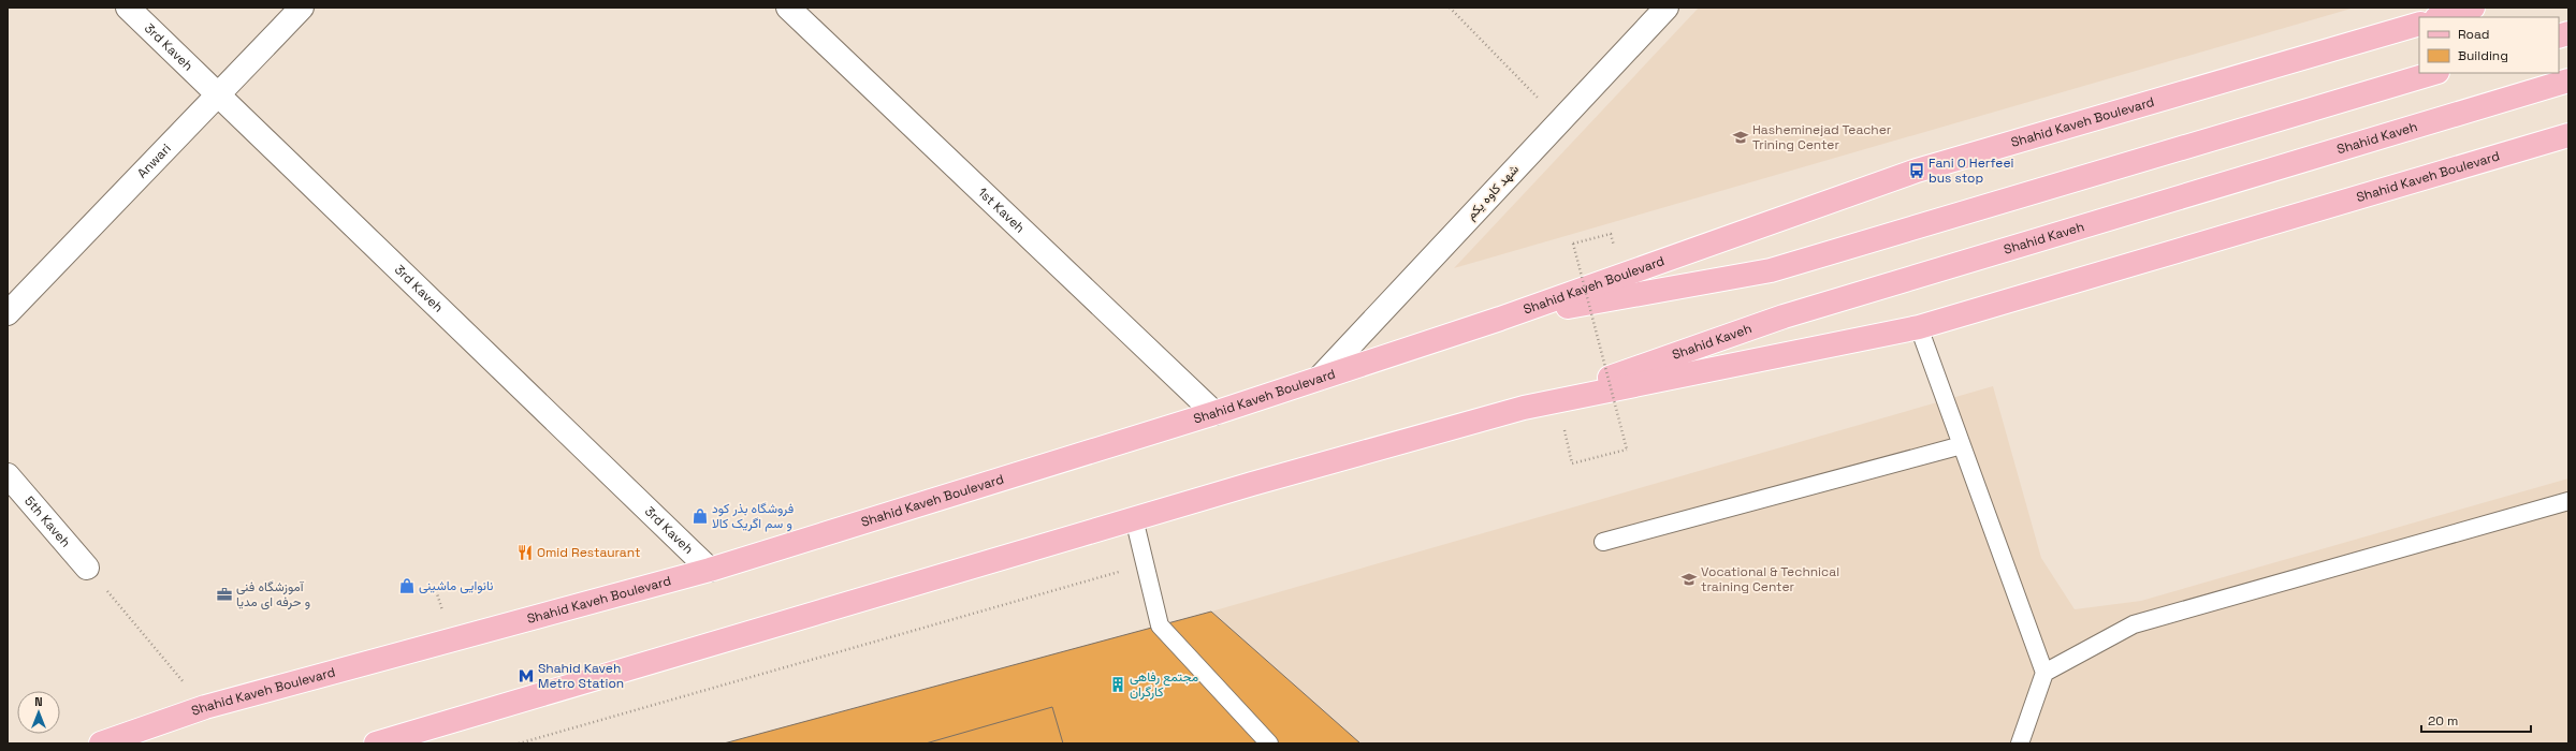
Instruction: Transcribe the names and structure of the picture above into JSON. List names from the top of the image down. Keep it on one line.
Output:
{"streets":{"main road":["Shahid Kaveh Boulevard","Shahid Kaveh"],"street":["3rd Kaveh","Anwari","شهد کاوه یکم","1st Kaveh","5th Kaveh"]},"crossings":[["3rd Kaveh","Shahid Kaveh Boulevard"],["3rd Kaveh","Anwari"],["Shahid Kaveh Boulevard","Shahid Kaveh"],["Shahid Kaveh Boulevard","شهد کاوه یکم"],["Shahid Kaveh Boulevard","1st Kaveh"]],"places":{"school or university":["Hasheminejad Teacher Trining Center","Vocational & Technical training Center"],"bus stop":["Fani O Herfeei bus stop"],"shop":["فروشگاه بذر کود و سم اگریک کالا","نانوایی ماشینی"],"restaurant":["Omid Restaurant"],"office":["آموزشگاه فنی و حرفه ای مدیا"],"metro station":["Shahid Kaveh Metro Station"],"building":["مجتمع رفاهی کارگران"]},"legend":["Road","Building"],"scale_bar":"20 m","north":"top"}
